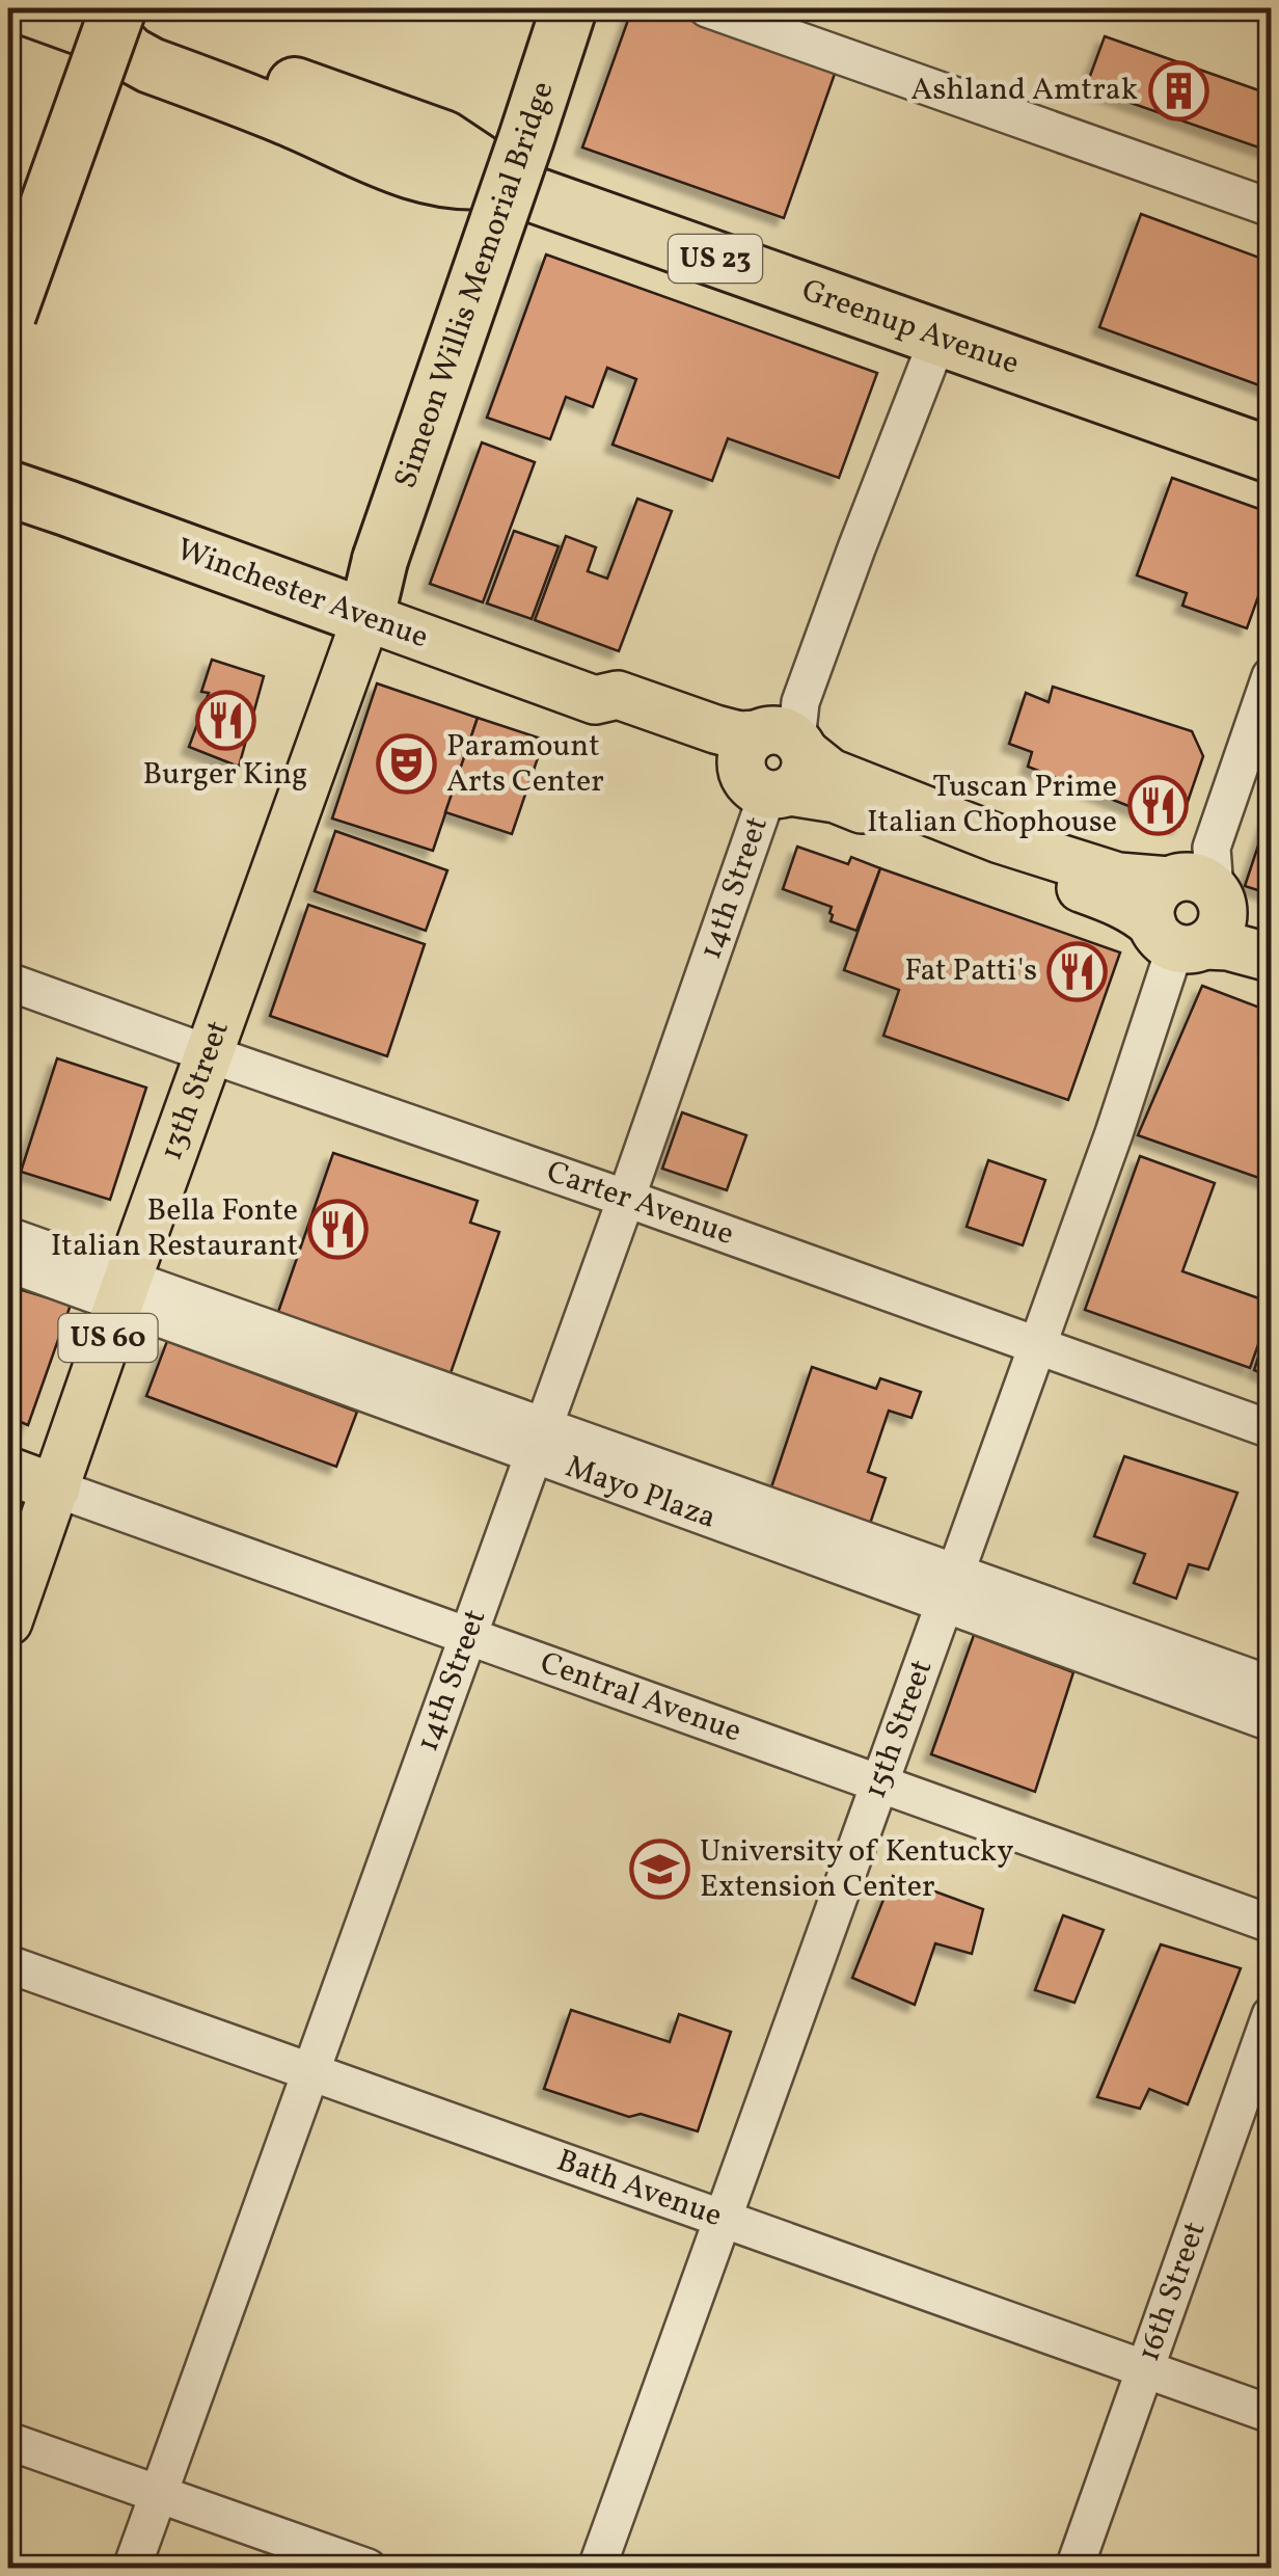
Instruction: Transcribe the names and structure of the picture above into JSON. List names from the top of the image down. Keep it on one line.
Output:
{"streets":{"highway":["US 23","Simeon Willis Memorial Bridge","Greenup Avenue","Winchester Avenue","13th Street"],"main road":["US 60","Central Avenue"],"street":["14th Street","Carter Avenue","Mayo Plaza","15th Street","Bath Avenue","16th Street"]},"crossings":[["Simeon Willis Memorial Bridge","13th Street"],["Greenup Avenue","14th Street"],["Winchester Avenue","14th Street"],["Winchester Avenue","13th Street"],["Winchester Avenue","15th Street"],["14th Street","Carter Avenue"],["14th Street","Mayo Plaza"],["14th Street","Central Avenue"],["14th Street","Bath Avenue"],["13th Street","Carter Avenue"],["13th Street","Mayo Plaza"],["13th Street","Central Avenue"],["Carter Avenue","15th Street"],["Mayo Plaza","15th Street"],["Central Avenue","15th Street"],["15th Street","Bath Avenue"],["Bath Avenue","16th Street"]],"places":{"building":["Ashland Amtrak"],"restaurant":["Burger King","Tuscan Prime Italian Chophouse","Fat Patti's","Bella Fonte Italian Restaurant"],"theatre":["Paramount Arts Center"],"school or university":["University of Kentucky Extension Center"]}}
